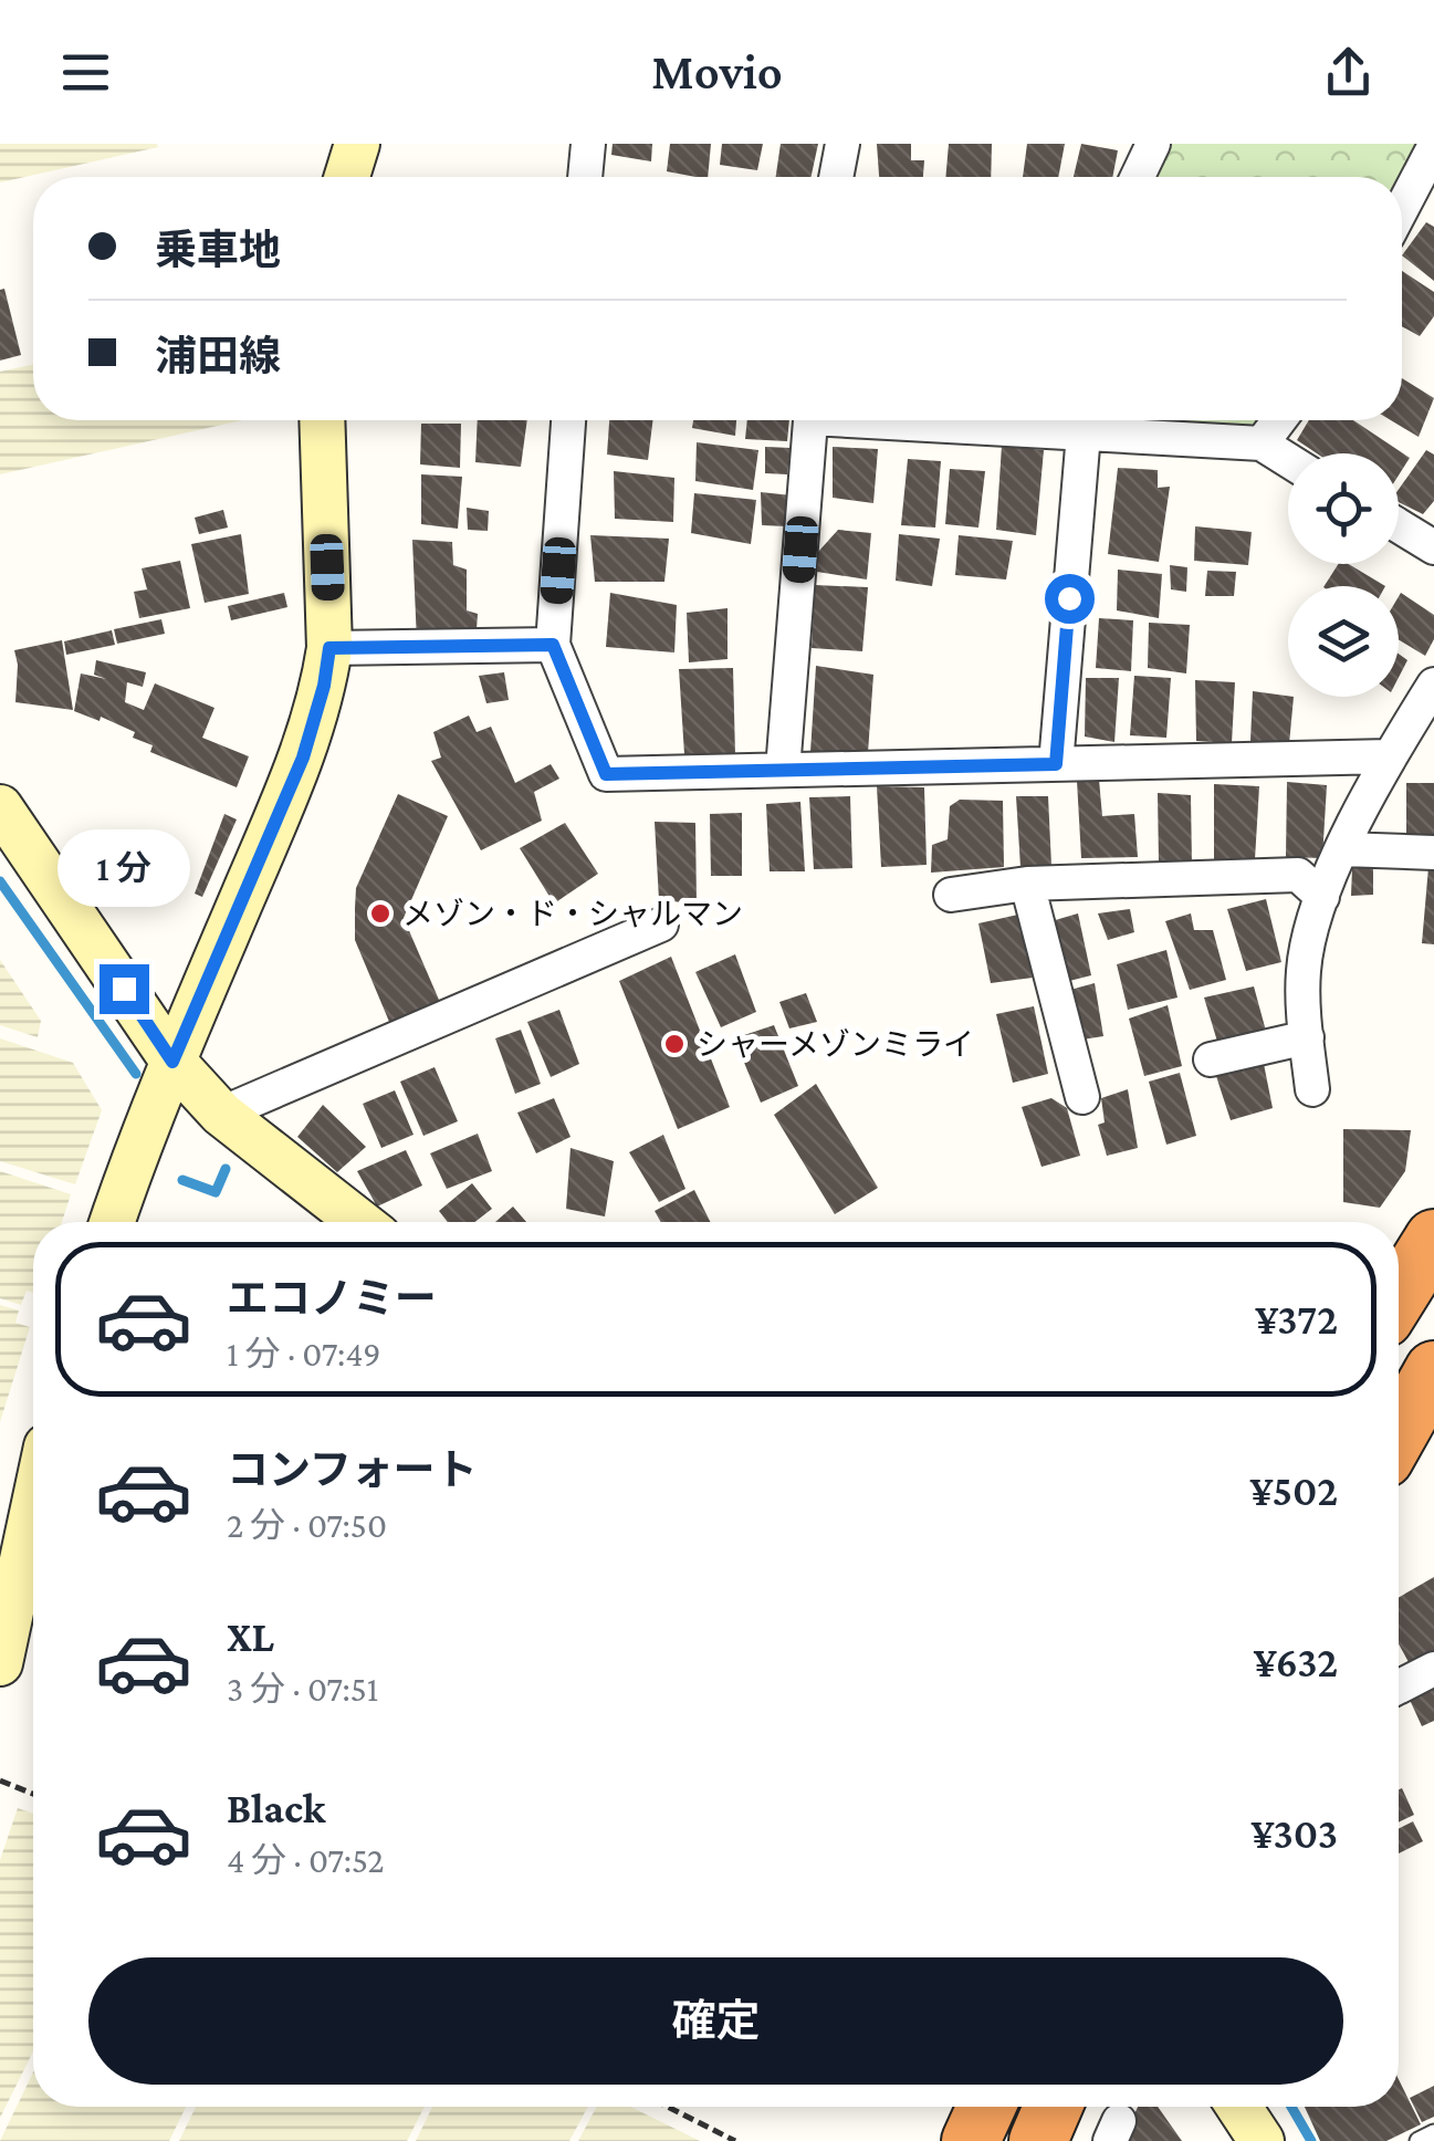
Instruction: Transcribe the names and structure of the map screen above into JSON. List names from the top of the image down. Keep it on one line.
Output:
{"places":["メゾン・ド・シャルマン","シャーメゾンミライ"],"page":{"header":"Movio","banner":["乗車地","浦田線"],"bubble":"1 分","list":[{"name":"エコノミー","note":"1 分 · 07:49","value":"¥372"},{"name":"コンフォート","note":"2 分 · 07:50","value":"¥502"},{"name":"XL","note":"3 分 · 07:51","value":"¥632"},{"name":"Black","note":"4 分 · 07:52","value":"¥303"}],"buttons":"確定"}}
